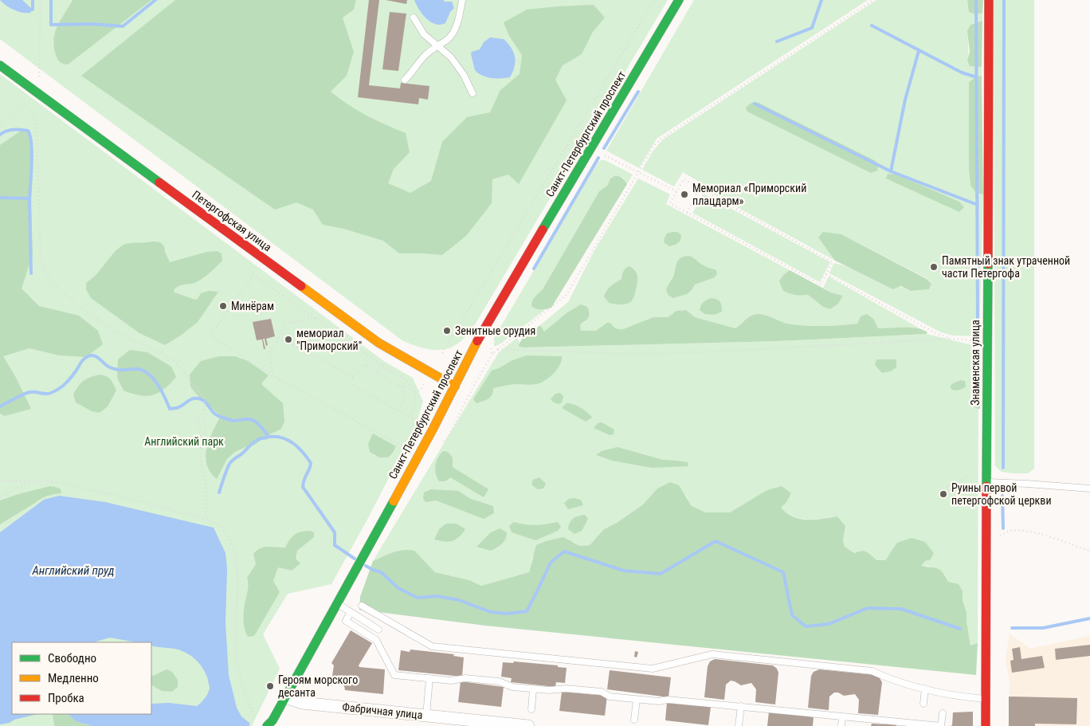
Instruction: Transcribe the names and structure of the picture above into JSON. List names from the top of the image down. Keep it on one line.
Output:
{"streets":{"main road":["Санкт-Петербургский проспект","Петергофская улица","Знаменская улица"],"street":["Фабричная улица"]},"crossings":[["Санкт-Петербургский проспект","Петергофская улица"],["Санкт-Петербургский проспект","Фабричная улица"]],"water":["Английский пруд"],"parks":["Английский парк"],"places":["Мемориал «Приморский плацдарм»","Памятный знак утраченной части Петергофа","Минёрам","Зенитные орудия","мемориал \"Приморский\"","Руины первой петергофской церкви","Героям морского десанта"],"legend":["Свободно","Медленно","Пробка"]}
